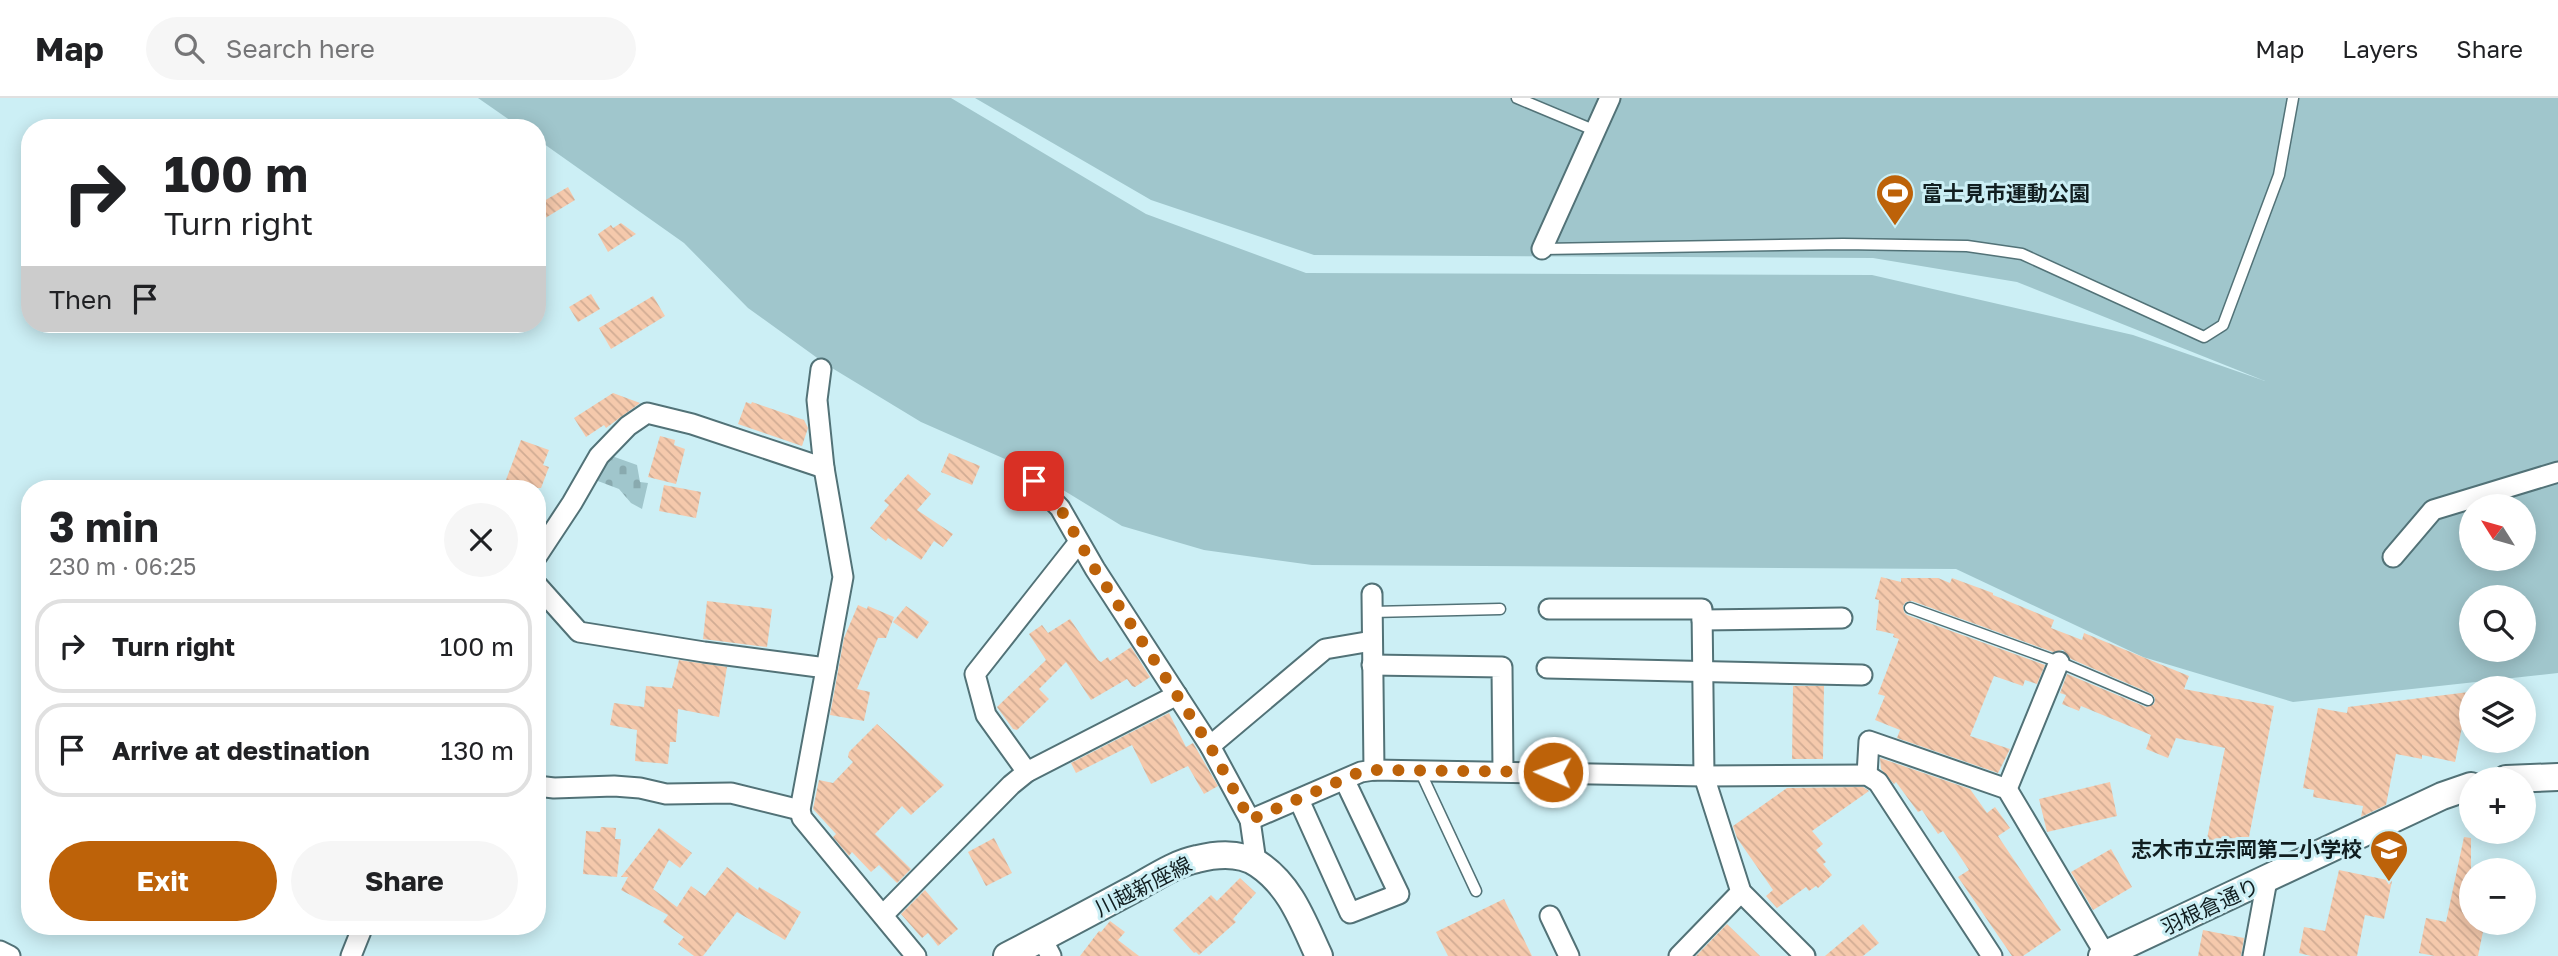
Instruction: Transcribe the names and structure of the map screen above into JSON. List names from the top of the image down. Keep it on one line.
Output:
{"streets":{"street":["川越新座線","羽根倉通り"]},"places":{"sports":["富士見市運動公園"],"school or university":["志木市立宗岡第二小学校"]},"north":"top left","page":{"header":"Map","search":"Search here","nav":["Map","Layers","Share"],"turn":["100 m","Turn right"],"then":"Then","heading":["3 min","230 m · 06:25"],"map_buttons":["+","−"],"list":[{"name":"Turn right","value":"100 m"},{"name":"Arrive at destination","value":"130 m"}],"buttons":["Exit","Share"]}}
